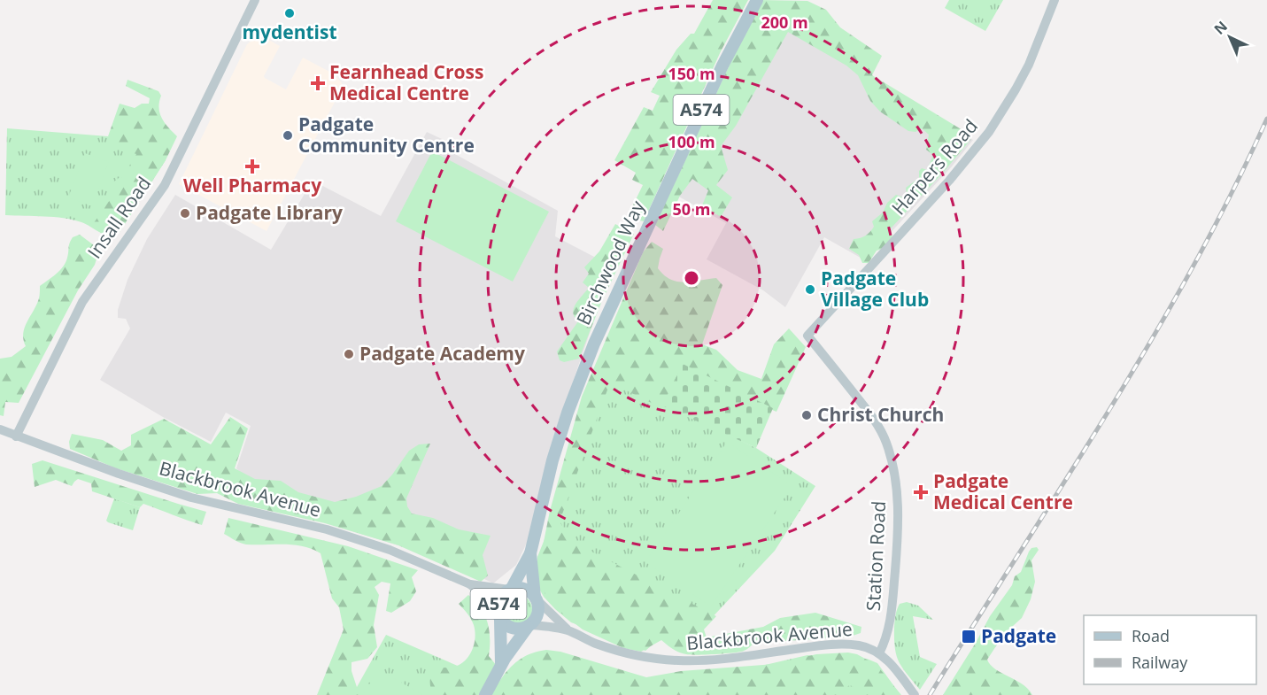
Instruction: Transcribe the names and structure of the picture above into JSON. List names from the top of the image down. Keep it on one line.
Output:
{"streets":{"main road":["A574","Birchwood Way"],"street":["Harpers Road","Insall Road","Blackbrook Avenue","Station Road"]},"crossings":[["A574","Birchwood Way"],["A574","Blackbrook Avenue"],["Harpers Road","Station Road"],["Insall Road","Blackbrook Avenue"],["Birchwood Way","Blackbrook Avenue"],["Blackbrook Avenue","Station Road"]],"places":{"other":["mydentist","Padgate Community Centre","Padgate Library","Padgate Village Club","Padgate Academy","Christ Church"],"health":["Fearnhead Cross Medical Centre","Well Pharmacy","Padgate Medical Centre"],"transit":["Padgate"]},"legend":["Road","Railway"],"north":"top left","rings":["200 m","150 m","100 m","50 m"]}
